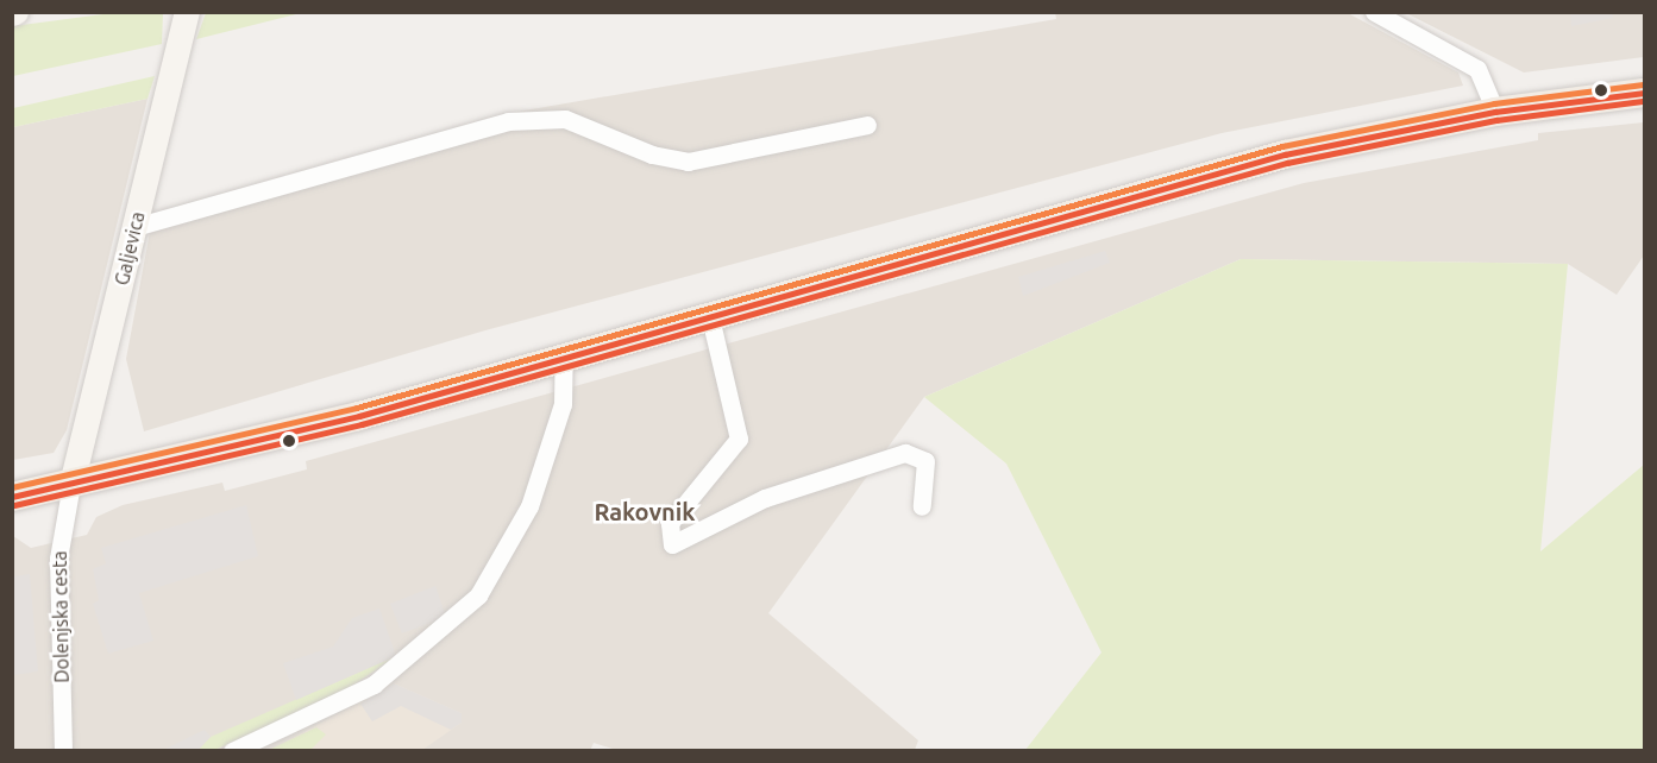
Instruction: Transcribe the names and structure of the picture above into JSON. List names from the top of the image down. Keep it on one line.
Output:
{"streets":{"street":["Galjevica","Dolenjska cesta"]},"crossings":[["Galjevica","Dolenjska cesta"]],"districts":["Rakovnik"]}
